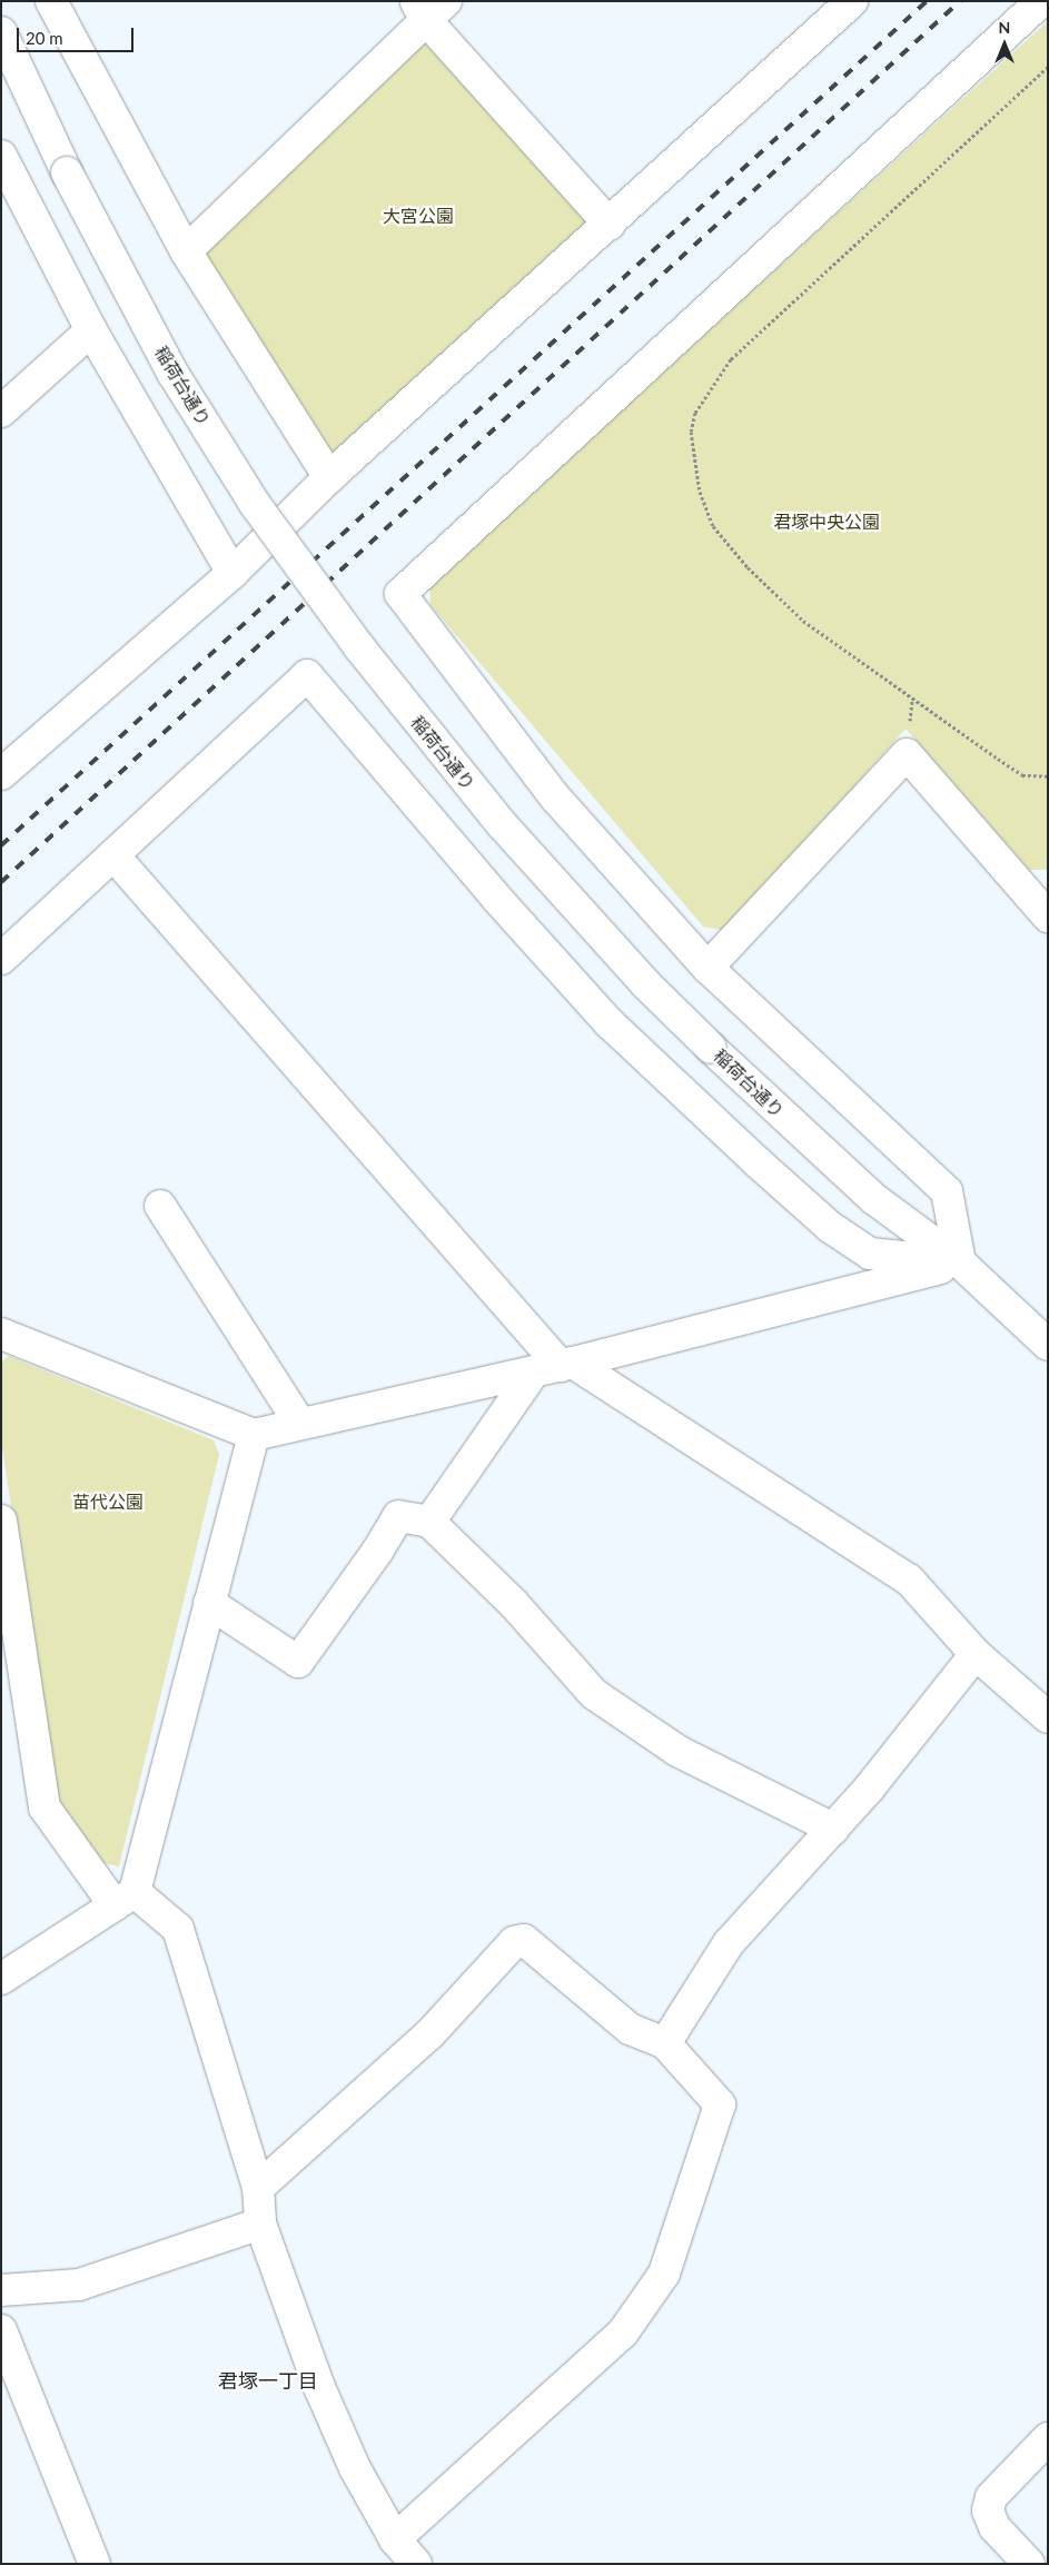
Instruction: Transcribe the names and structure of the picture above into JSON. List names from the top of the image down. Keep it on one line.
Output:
{"streets":{"street":["稲荷台通り"]},"districts":["君塚一丁目"],"parks":["大宮公園","君塚中央公園","苗代公園"],"scale_bar":"20 m","north":"top"}
